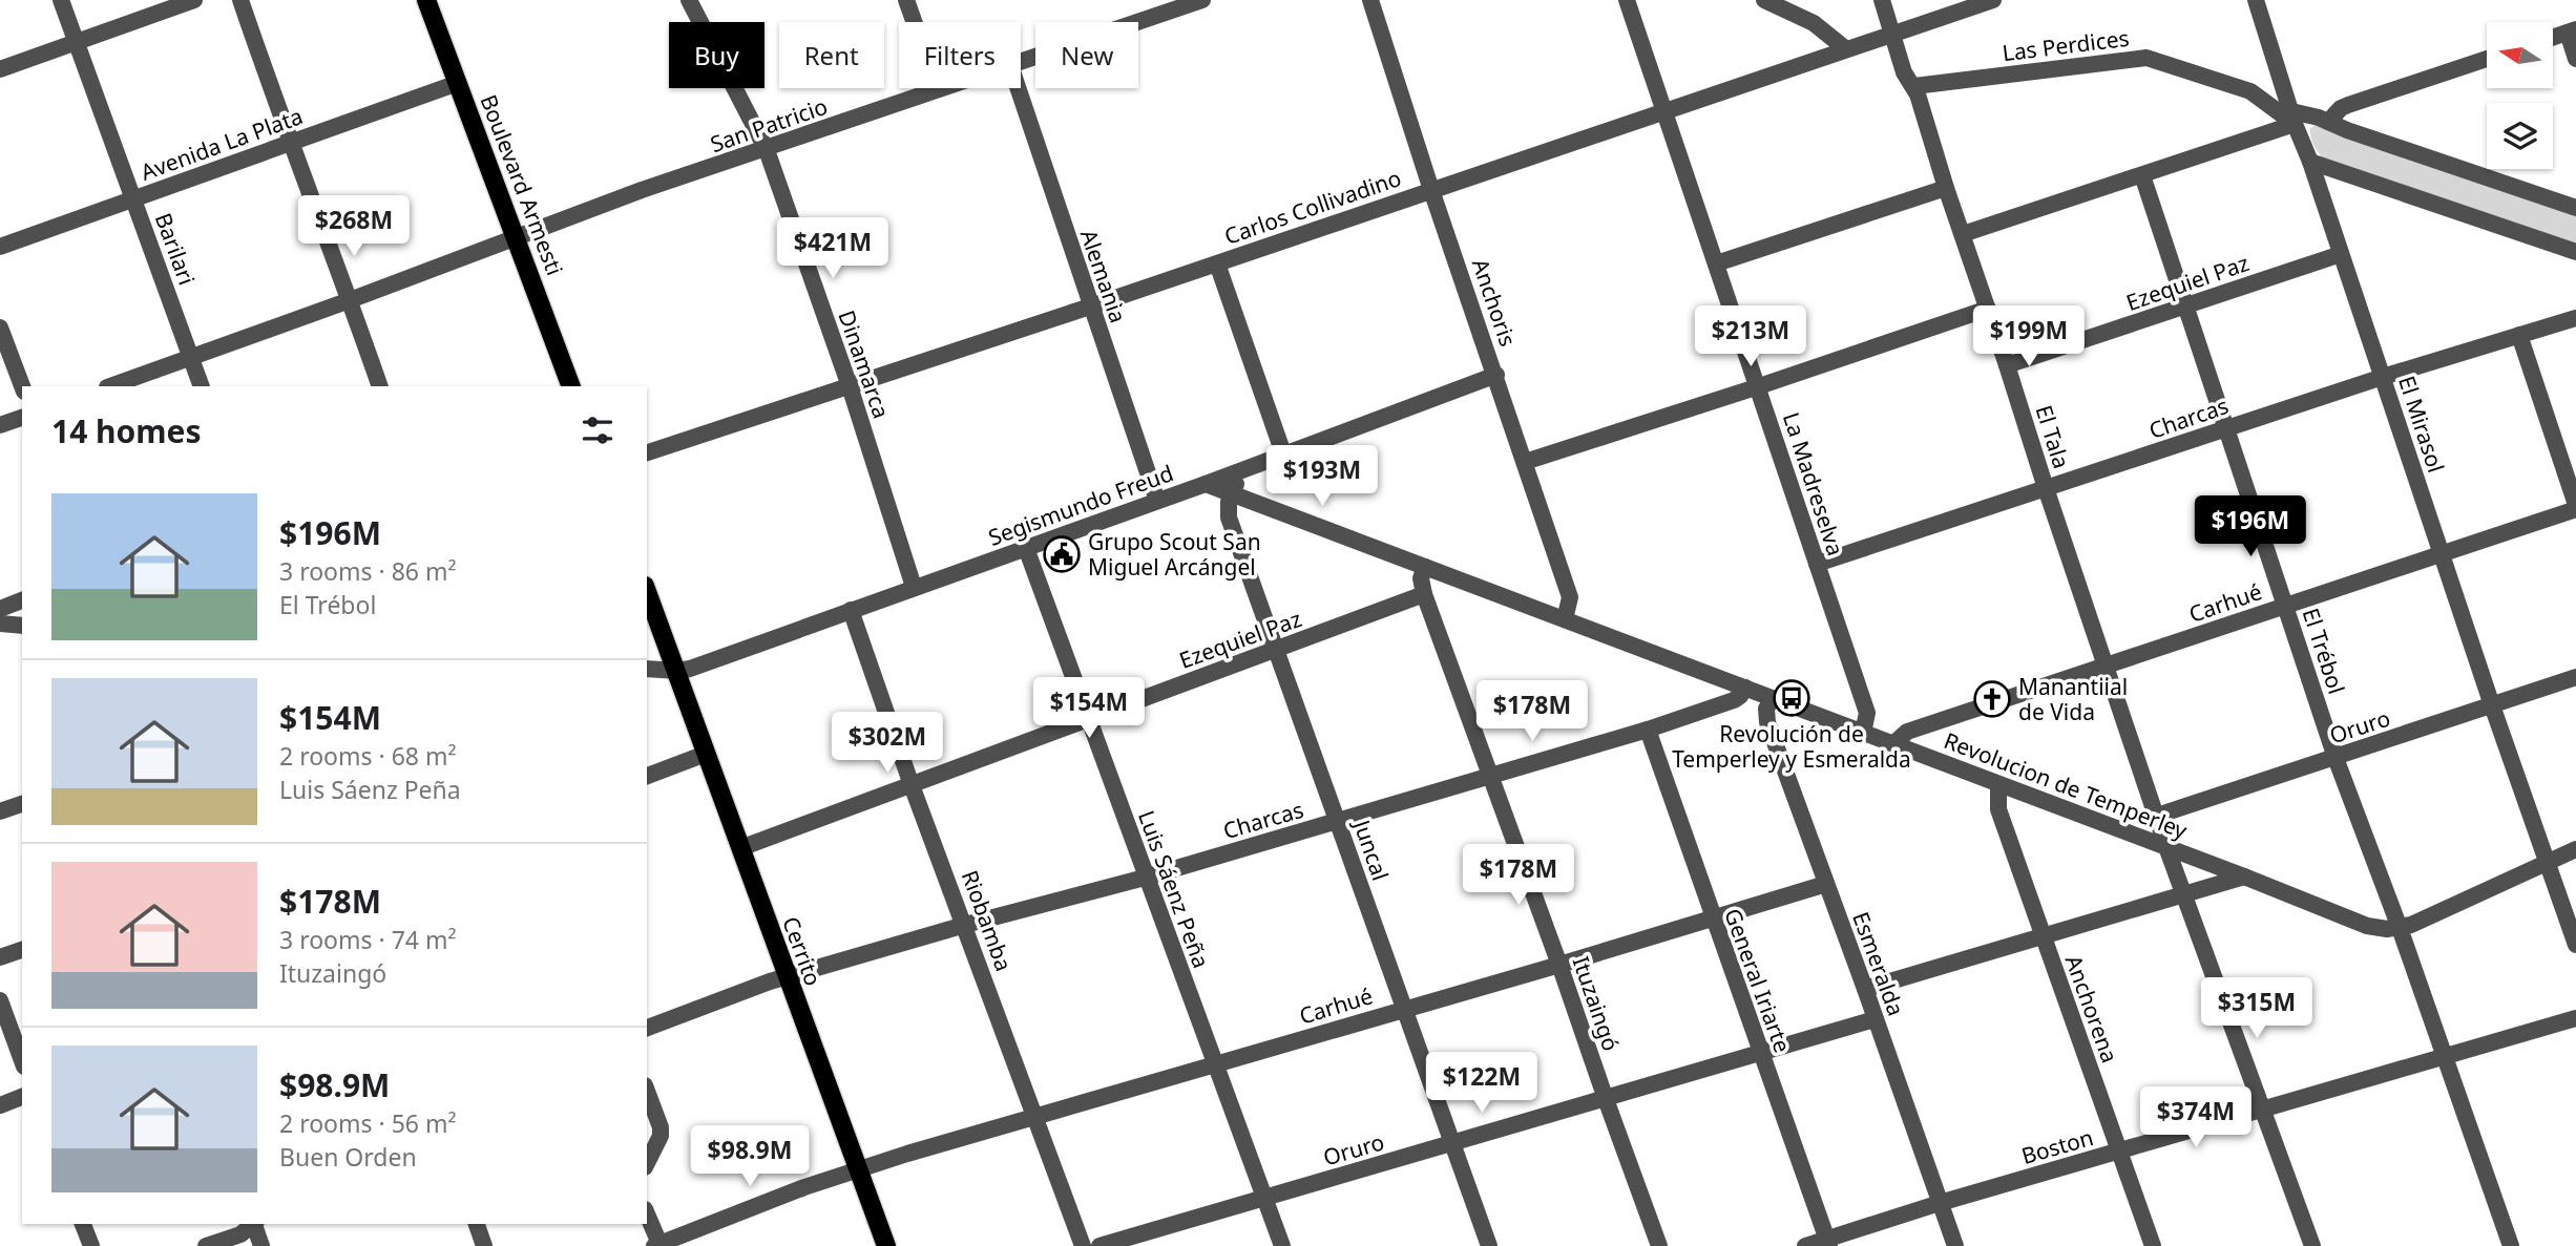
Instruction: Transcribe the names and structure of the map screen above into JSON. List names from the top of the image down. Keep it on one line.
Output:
{"streets":{"main road":["Boulevard Armesti","Cerrito"],"street":["Las Perdices","San Patricio","Avenida La Plata","Carlos Collivadino","Barilari","Alemania","Ezequiel Paz","Anchoris","Dinamarca","Charcas","El Mirasol","El Tala","La Madreselva","Segismundo Freud","Carhué","El Trébol","Oruro","Revolucion de Temperley","Juncal","Luis Sáenz Peña","Riobamba","Esmeralda","General Iriarte","Ituzaingó","Anchorena","Boston"]},"crossings":[["Las Perdices","El Mirasol"],["Las Perdices","El Tala"],["San Patricio","Boulevard Armesti"],["San Patricio","Barilari"],["San Patricio","Dinamarca"],["Avenida La Plata","Boulevard Armesti"],["Avenida La Plata","Barilari"],["Carlos Collivadino","Alemania"],["Carlos Collivadino","Anchoris"],["Carlos Collivadino","Dinamarca"],["Carlos Collivadino","El Tala"],["Carlos Collivadino","La Madreselva"],["Alemania","Segismundo Freud"],["Ezequiel Paz","El Mirasol"],["Ezequiel Paz","El Tala"],["Ezequiel Paz","El Trébol"],["Ezequiel Paz","Juncal"],["Ezequiel Paz","Luis Sáenz Peña"],["Ezequiel Paz","Riobamba"],["Ezequiel Paz","Cerrito"],["Ezequiel Paz","Ituzaingó"],["Anchoris","Segismundo Freud"],["Anchoris","Revolucion de Temperley"],["Dinamarca","Segismundo Freud"],["Charcas","El Mirasol"],["Charcas","El Tala"],["Charcas","La Madreselva"],["Charcas","El Trébol"],["Charcas","Revolucion de Temperley"],["Charcas","Juncal"],["Charcas","Luis Sáenz Peña"],["Charcas","Riobamba"],["Charcas","Cerrito"],["Charcas","General Iriarte"],["Charcas","Ituzaingó"],["El Mirasol","Carhué"],["El Mirasol","Oruro"],["El Mirasol","Revolucion de Temperley"],["El Tala","Carhué"],["El Tala","Oruro"],["El Tala","Revolucion de Temperley"],["El Tala","Boston"],["La Madreselva","Revolucion de Temperley"],["Segismundo Freud","Revolucion de Temperley"],["Segismundo Freud","Juncal"],["Segismundo Freud","Luis Sáenz Peña"],["Segismundo Freud","Riobamba"],["Segismundo Freud","Cerrito"],["Carhué","El Trébol"],["Carhué","Revolucion de Temperley"],["Carhué","Juncal"],["Carhué","Luis Sáenz Peña"],["Carhué","Riobamba"],["Carhué","Cerrito"],["Carhué","Esmeralda"],["Carhué","General Iriarte"],["Carhué","Ituzaingó"],["El Trébol","Oruro"],["El Trébol","Revolucion de Temperley"],["El Trébol","Boston"],["Oruro","Juncal"],["Oruro","Luis Sáenz Peña"],["Oruro","Esmeralda"],["Oruro","General Iriarte"],["Oruro","Ituzaingó"],["Revolucion de Temperley","Juncal"],["Revolucion de Temperley","Esmeralda"],["Revolucion de Temperley","Ituzaingó"],["Revolucion de Temperley","Anchorena"],["Esmeralda","Boston"],["General Iriarte","Boston"],["Anchorena","Boston"]],"places":{"public building":["Grupo Scout San Miguel Arcángel"],"bus stop":["Revolución de Temperley y Esmeralda"],"church":["Manantiial de Vida"]},"north":"left","page":{"chip":["Buy","Rent","Filters","New"],"price":["$268M","$421M","$213M","$199M","$193M","$196M","$154M","$178M","$302M","$178M","$315M","$122M","$374M","$98.9M"],"heading":"14 homes","list":[{"name":"$196M","note":"3 rooms · 86 m² · El Trébol"},{"name":"$154M","note":"2 rooms · 68 m² · Luis Sáenz Peña"},{"name":"$178M","note":"3 rooms · 74 m² · Ituzaingó"},{"name":"$98.9M","note":"2 rooms · 56 m² · Buen Orden"}]}}
